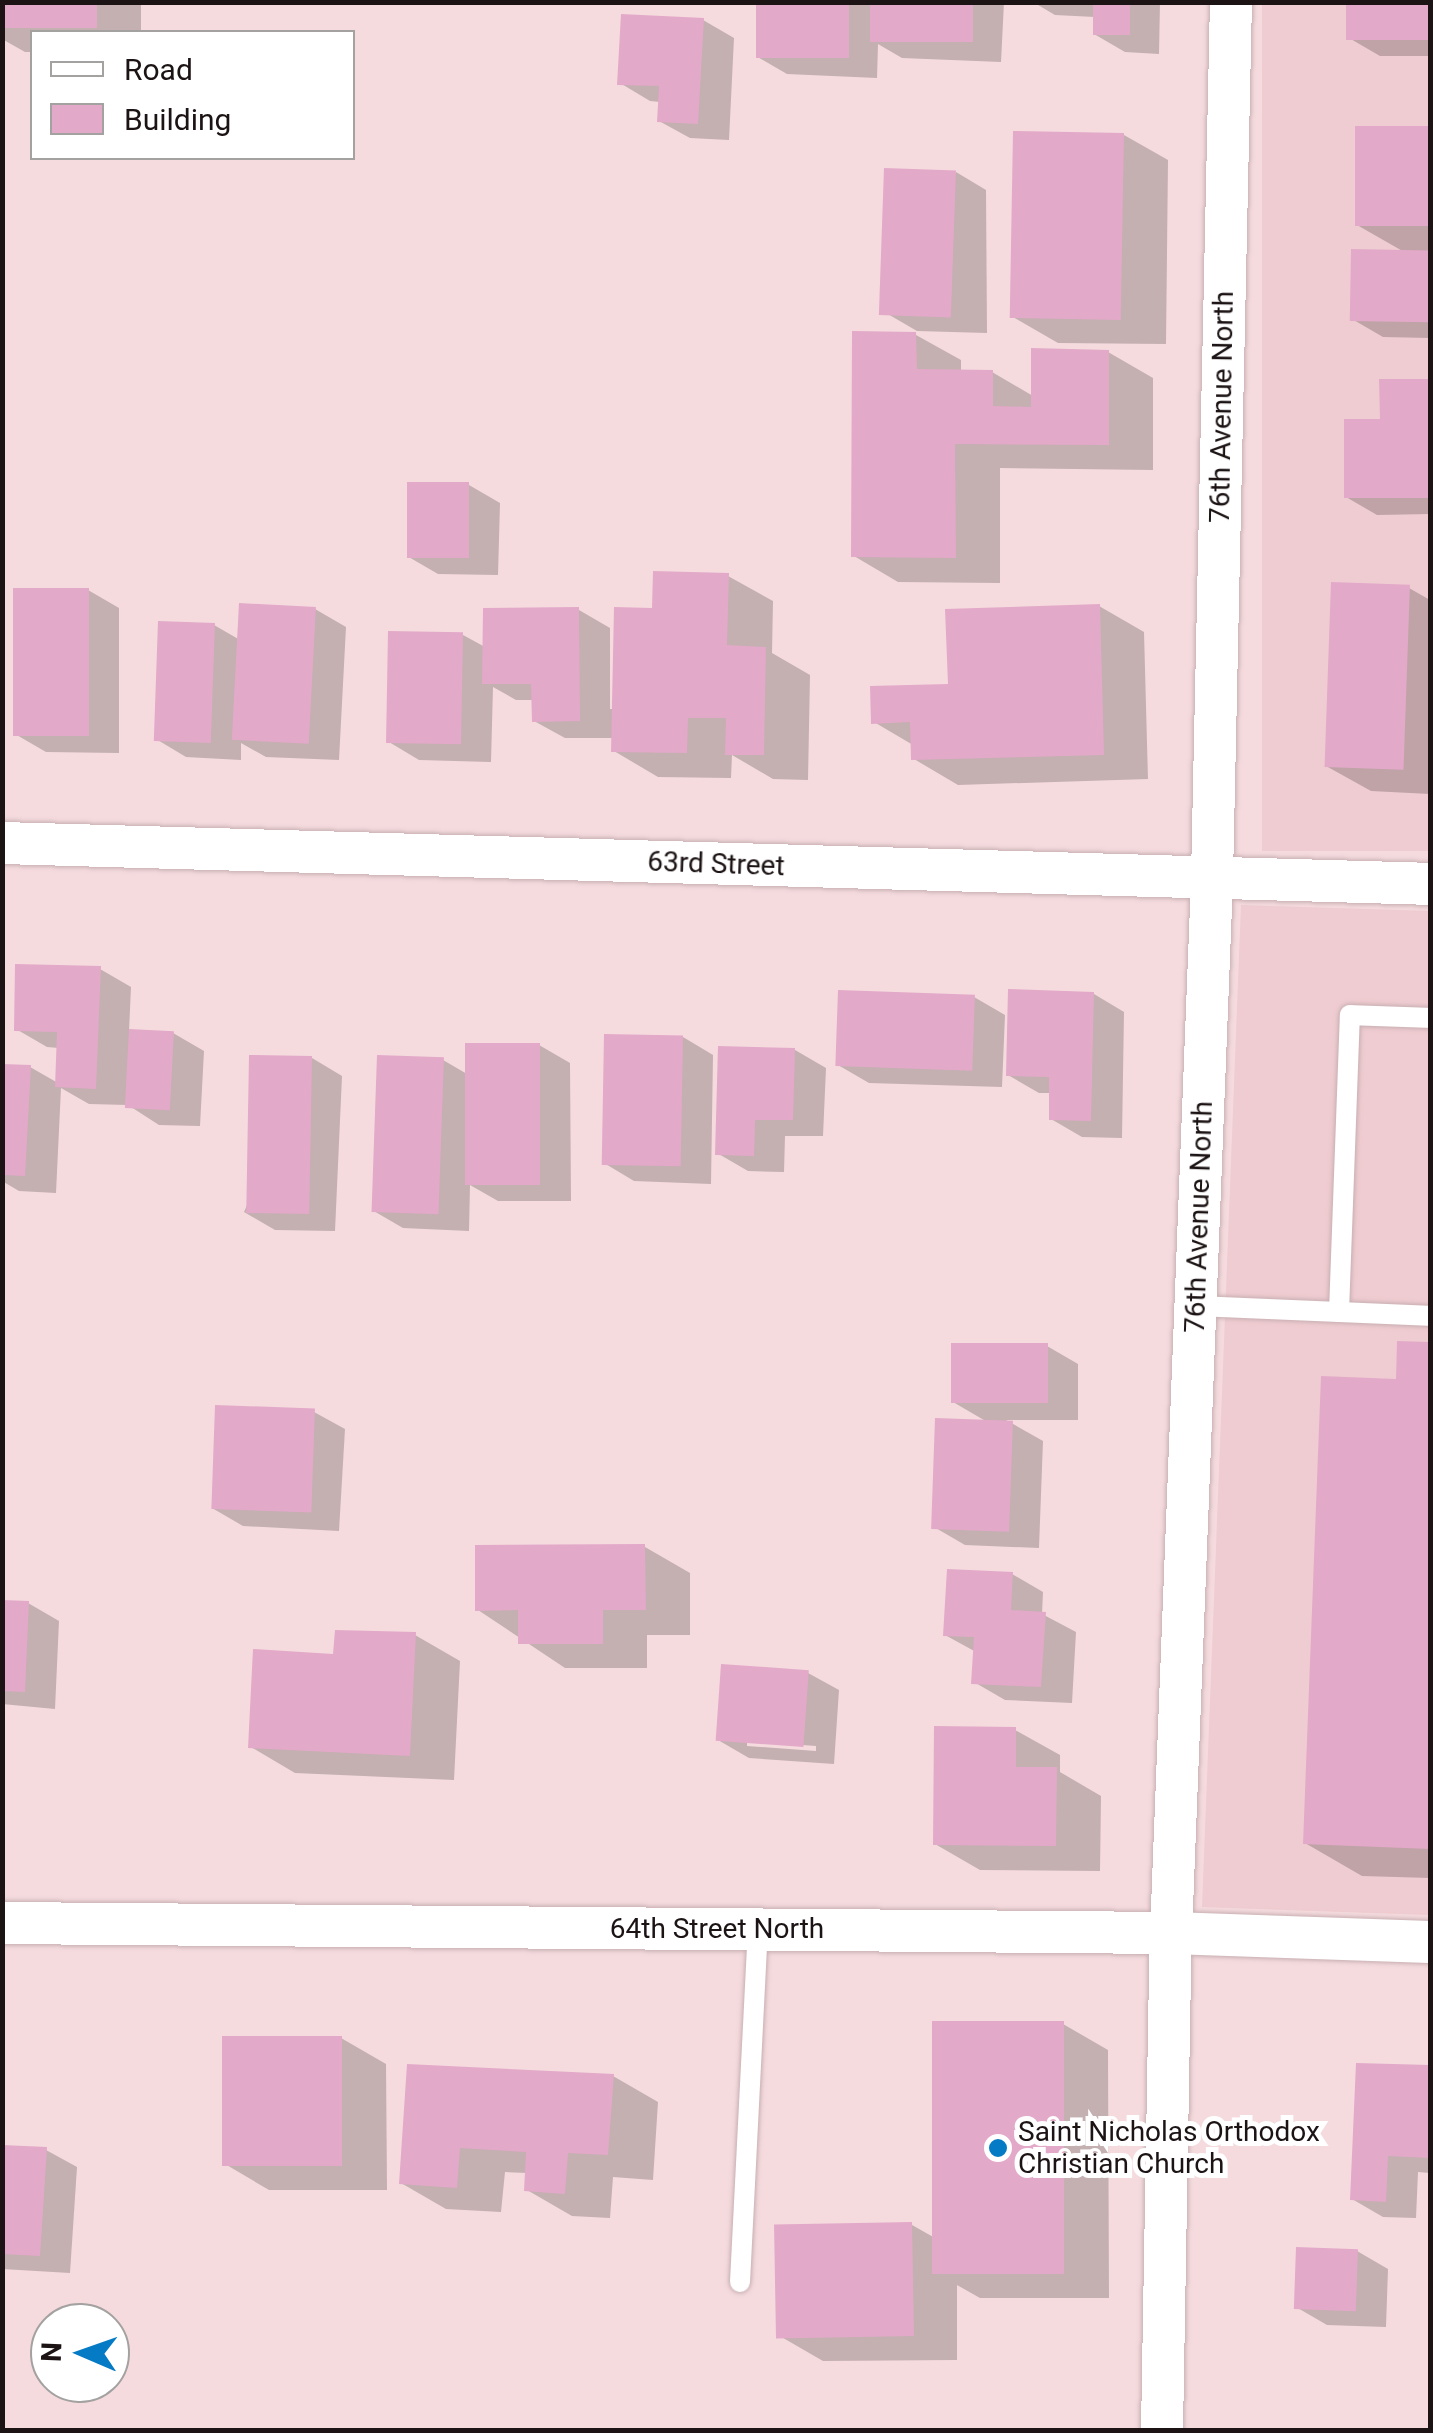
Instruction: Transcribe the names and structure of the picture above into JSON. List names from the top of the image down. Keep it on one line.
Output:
{"streets":{"street":["76th Avenue North","63rd Street","64th Street North"]},"crossings":[["76th Avenue North","63rd Street"],["76th Avenue North","64th Street North"]],"places":["Saint Nicholas Orthodox Christian Church"],"legend":["Road","Building"],"north":"left"}
